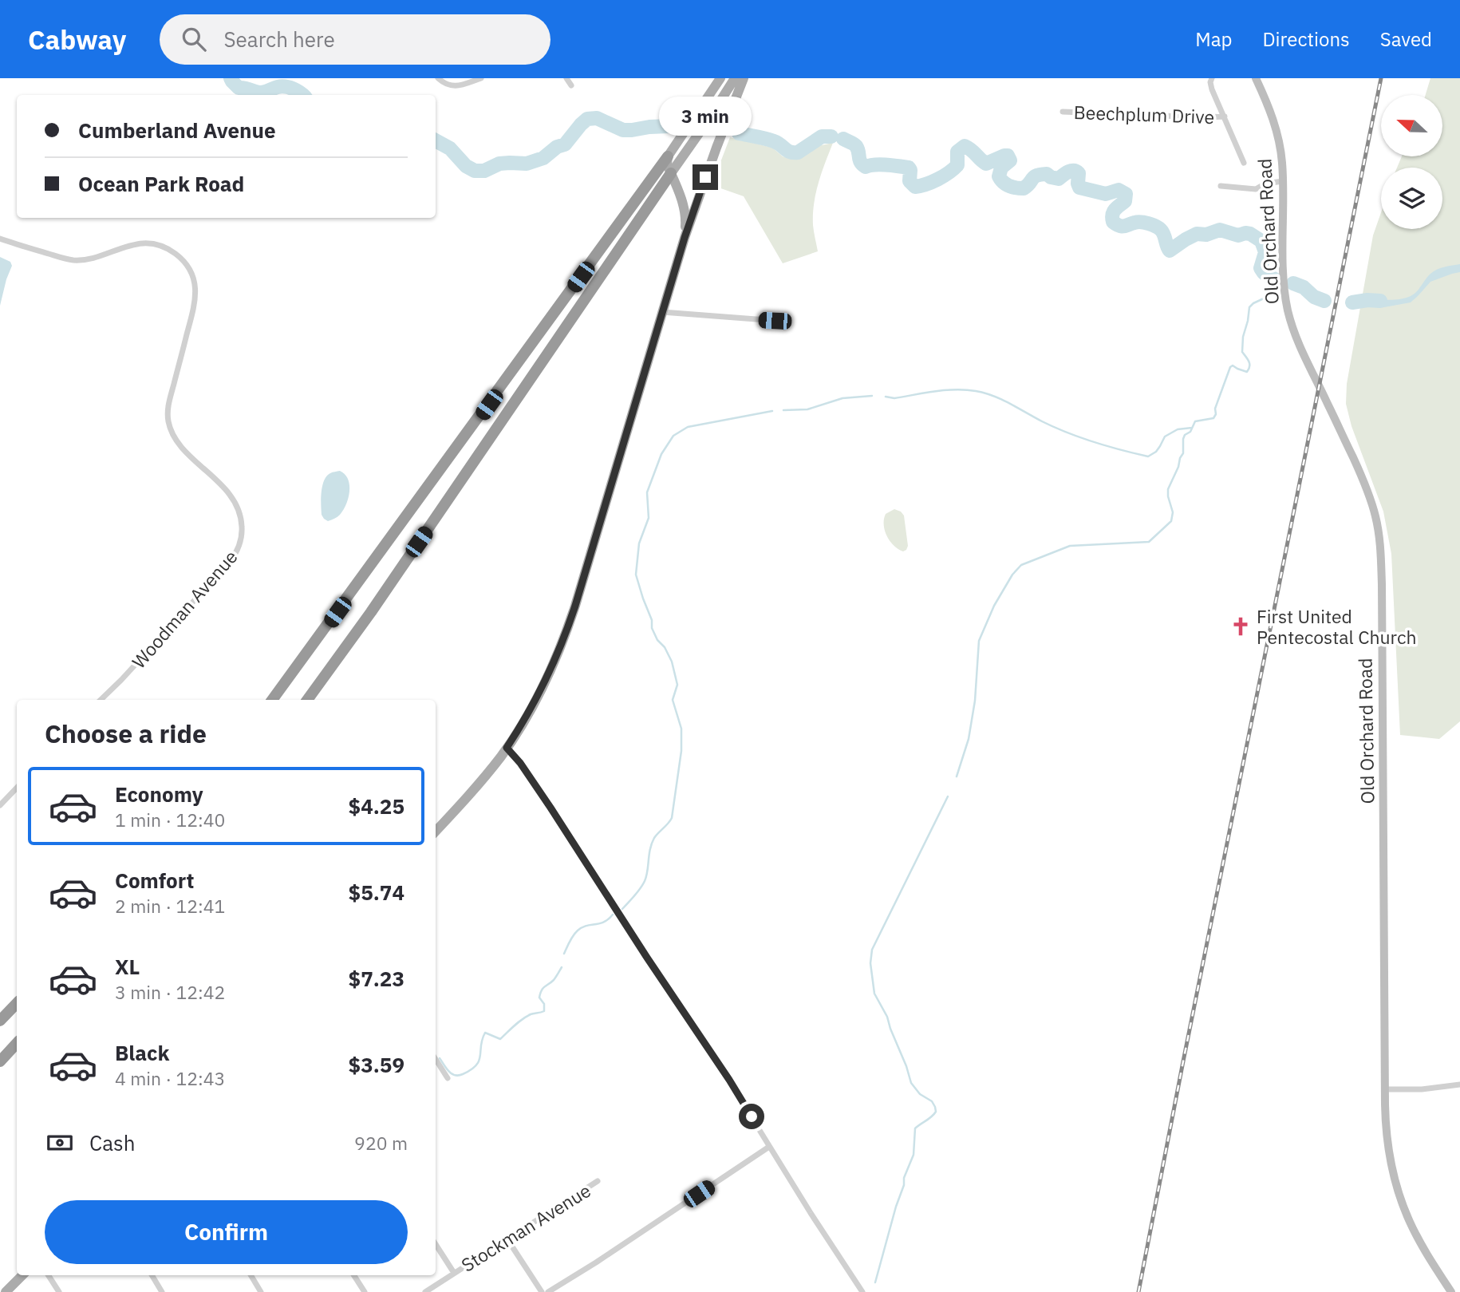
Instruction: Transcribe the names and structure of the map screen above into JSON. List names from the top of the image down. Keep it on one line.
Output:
{"streets":{"street":["Beechplum Drive","Old Orchard Road","Woodman Avenue","Stockman Avenue"]},"places":{"church":["First United Pentecostal Church"]},"north":"left","page":{"header":"Cabway","search":"Search here","nav":["Map","Directions","Saved"],"banner":["Cumberland Avenue","Ocean Park Road"],"bubble":"3 min","heading":"Choose a ride","list":[{"name":"Economy","note":"1 min · 12:40","value":"$4.25"},{"name":"Comfort","note":"2 min · 12:41","value":"$5.74"},{"name":"XL","note":"3 min · 12:42","value":"$7.23"},{"name":"Black","note":"4 min · 12:43","value":"$3.59"}],"pay":["Cash","920 m"],"buttons":"Confirm"}}
